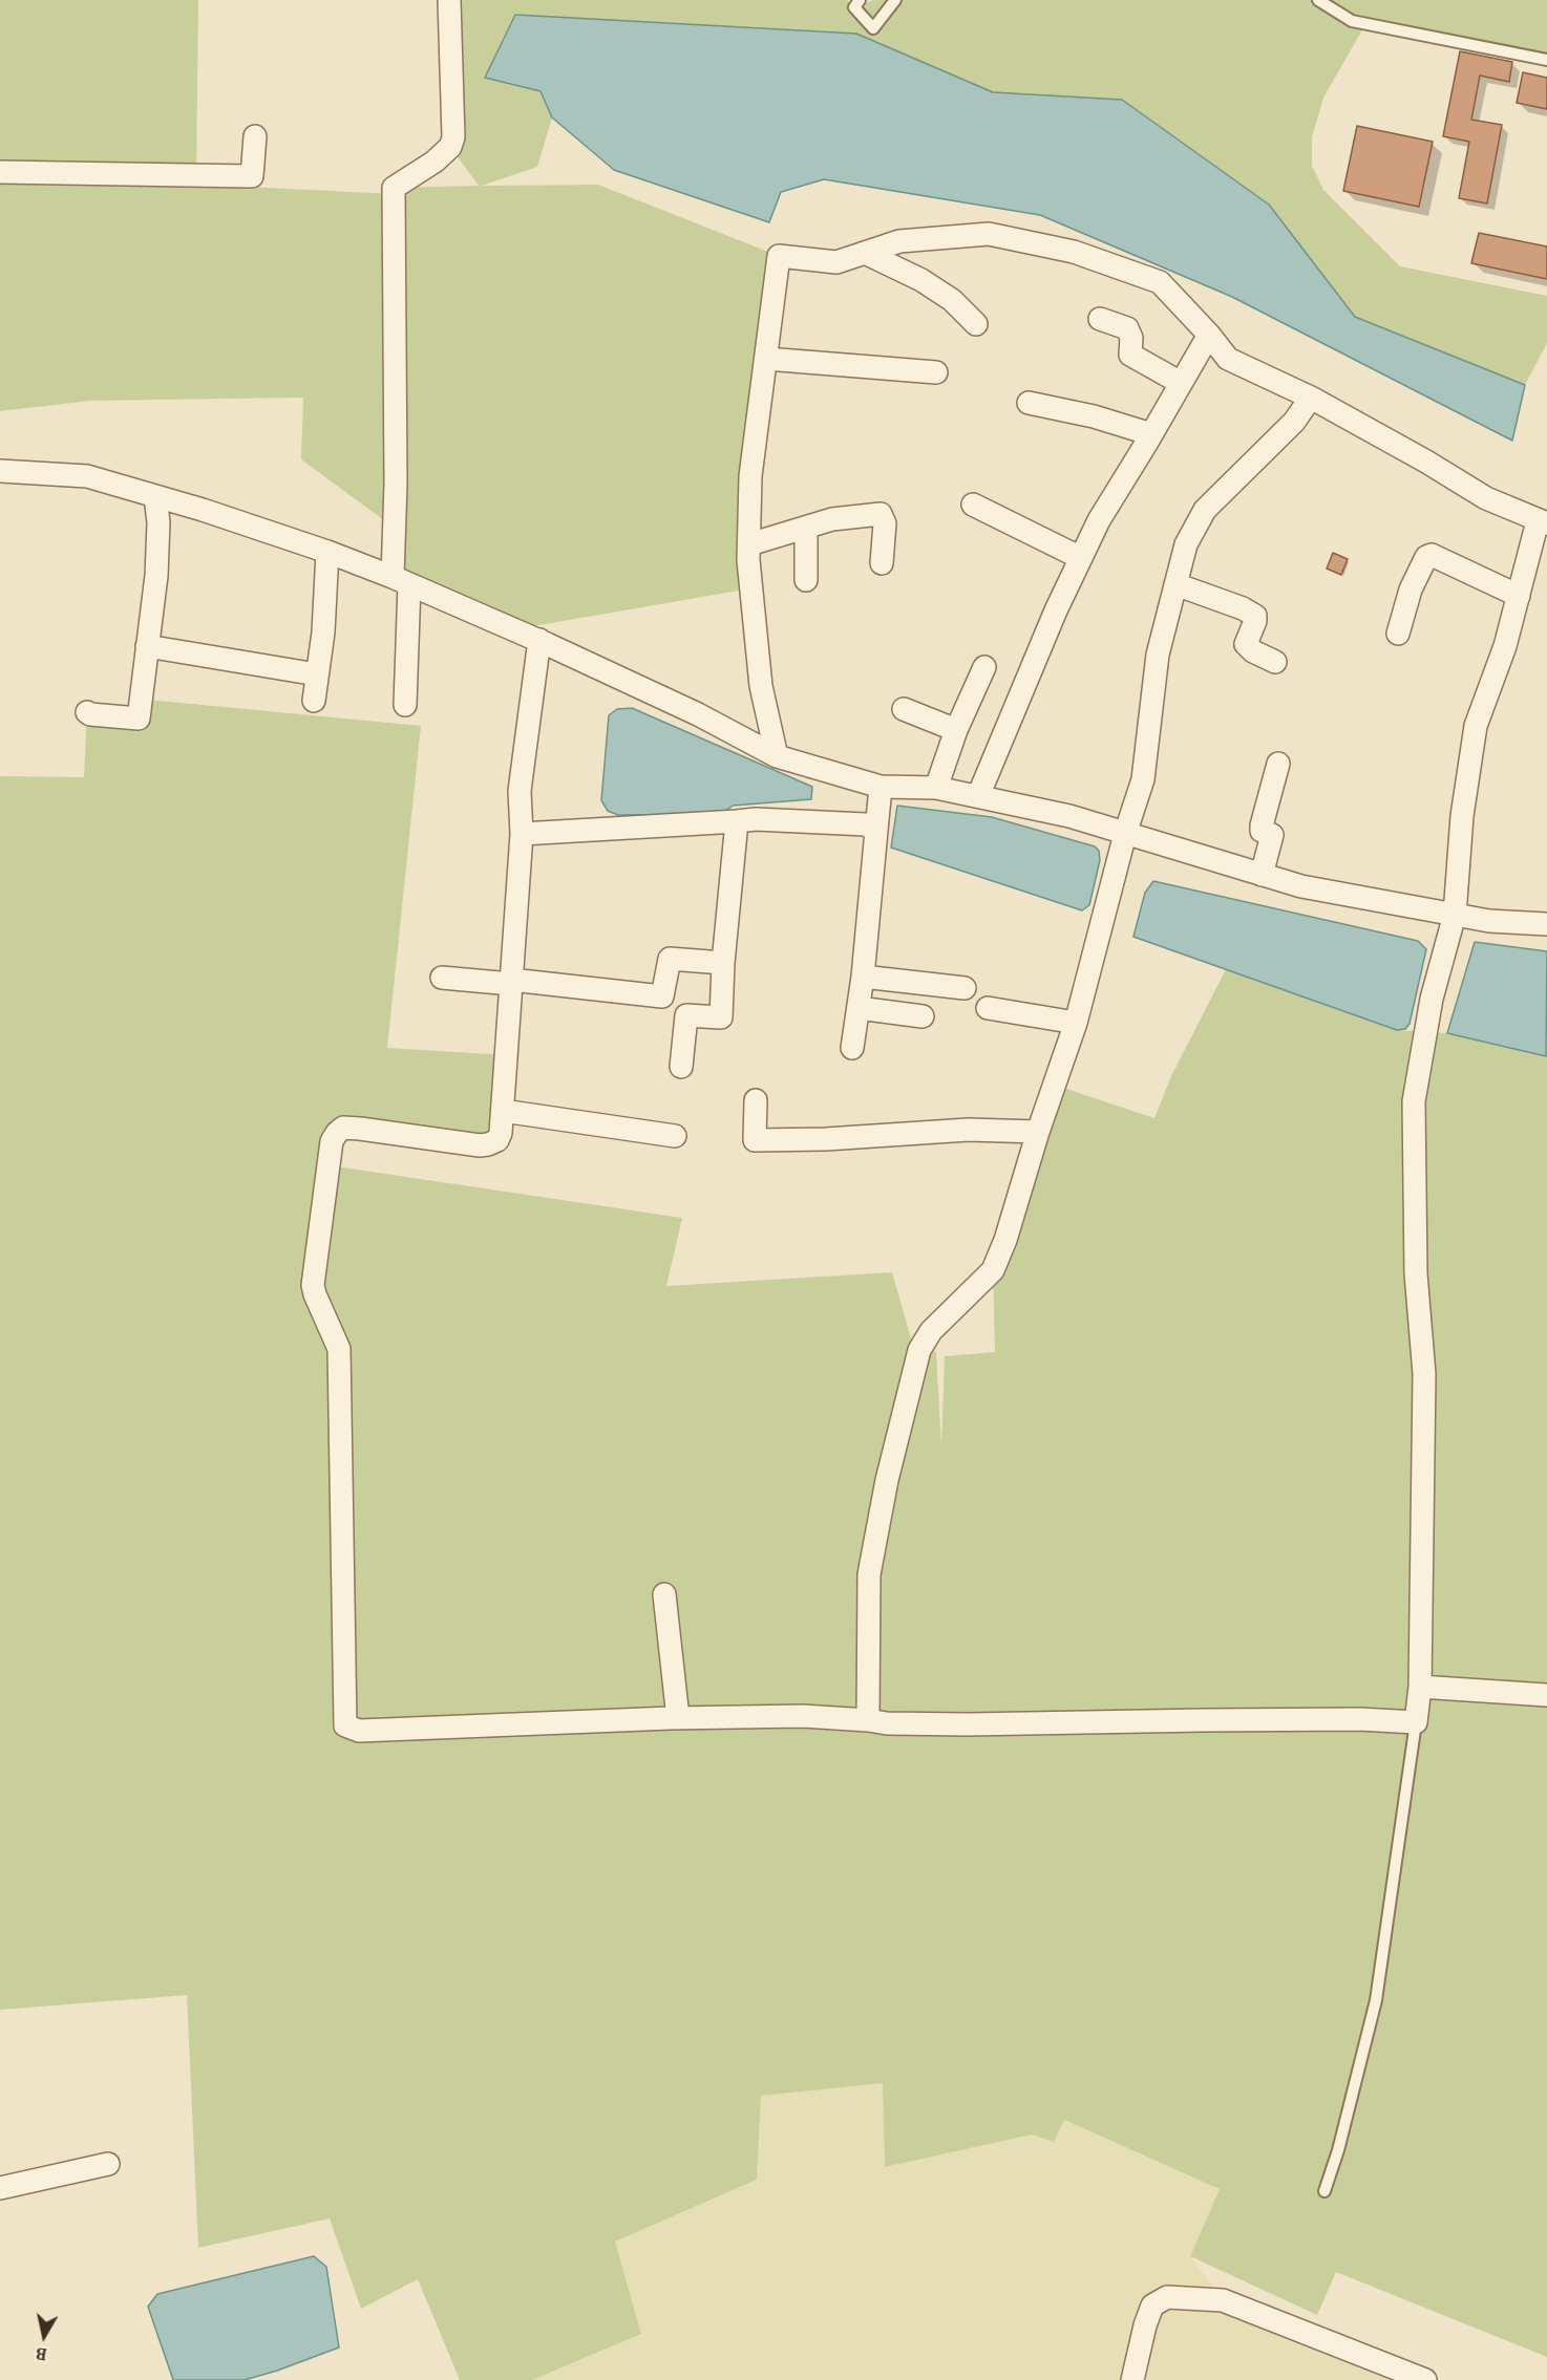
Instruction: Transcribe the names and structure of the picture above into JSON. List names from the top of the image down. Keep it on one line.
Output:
{"north":"bottom"}
